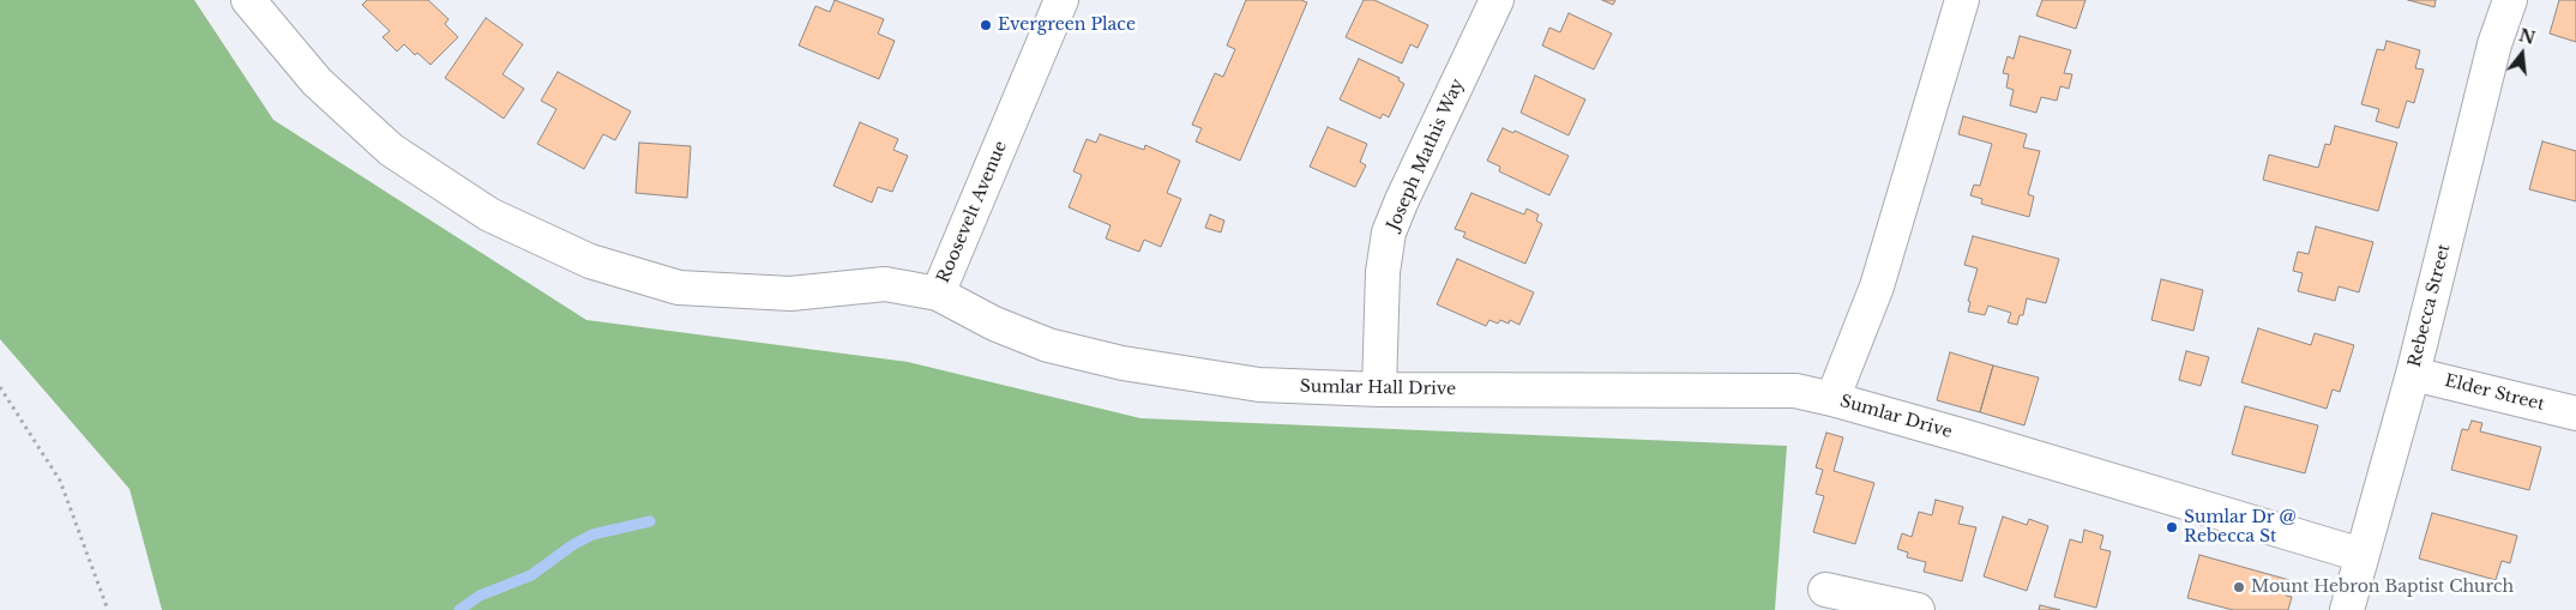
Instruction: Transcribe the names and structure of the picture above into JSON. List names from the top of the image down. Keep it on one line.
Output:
{"streets":{"street":["Joseph Mathis Way","Roosevelt Avenue","Rebecca Street","Sumlar Hall Drive","Elder Street","Sumlar Drive"]},"crossings":[["Joseph Mathis Way","Sumlar Hall Drive"],["Roosevelt Avenue","Sumlar Hall Drive"],["Rebecca Street","Elder Street"],["Rebecca Street","Sumlar Drive"],["Sumlar Hall Drive","Sumlar Drive"]],"places":["Evergreen Place","Sumlar Dr @ Rebecca St","Mount Hebron Baptist Church"],"north":"top"}
